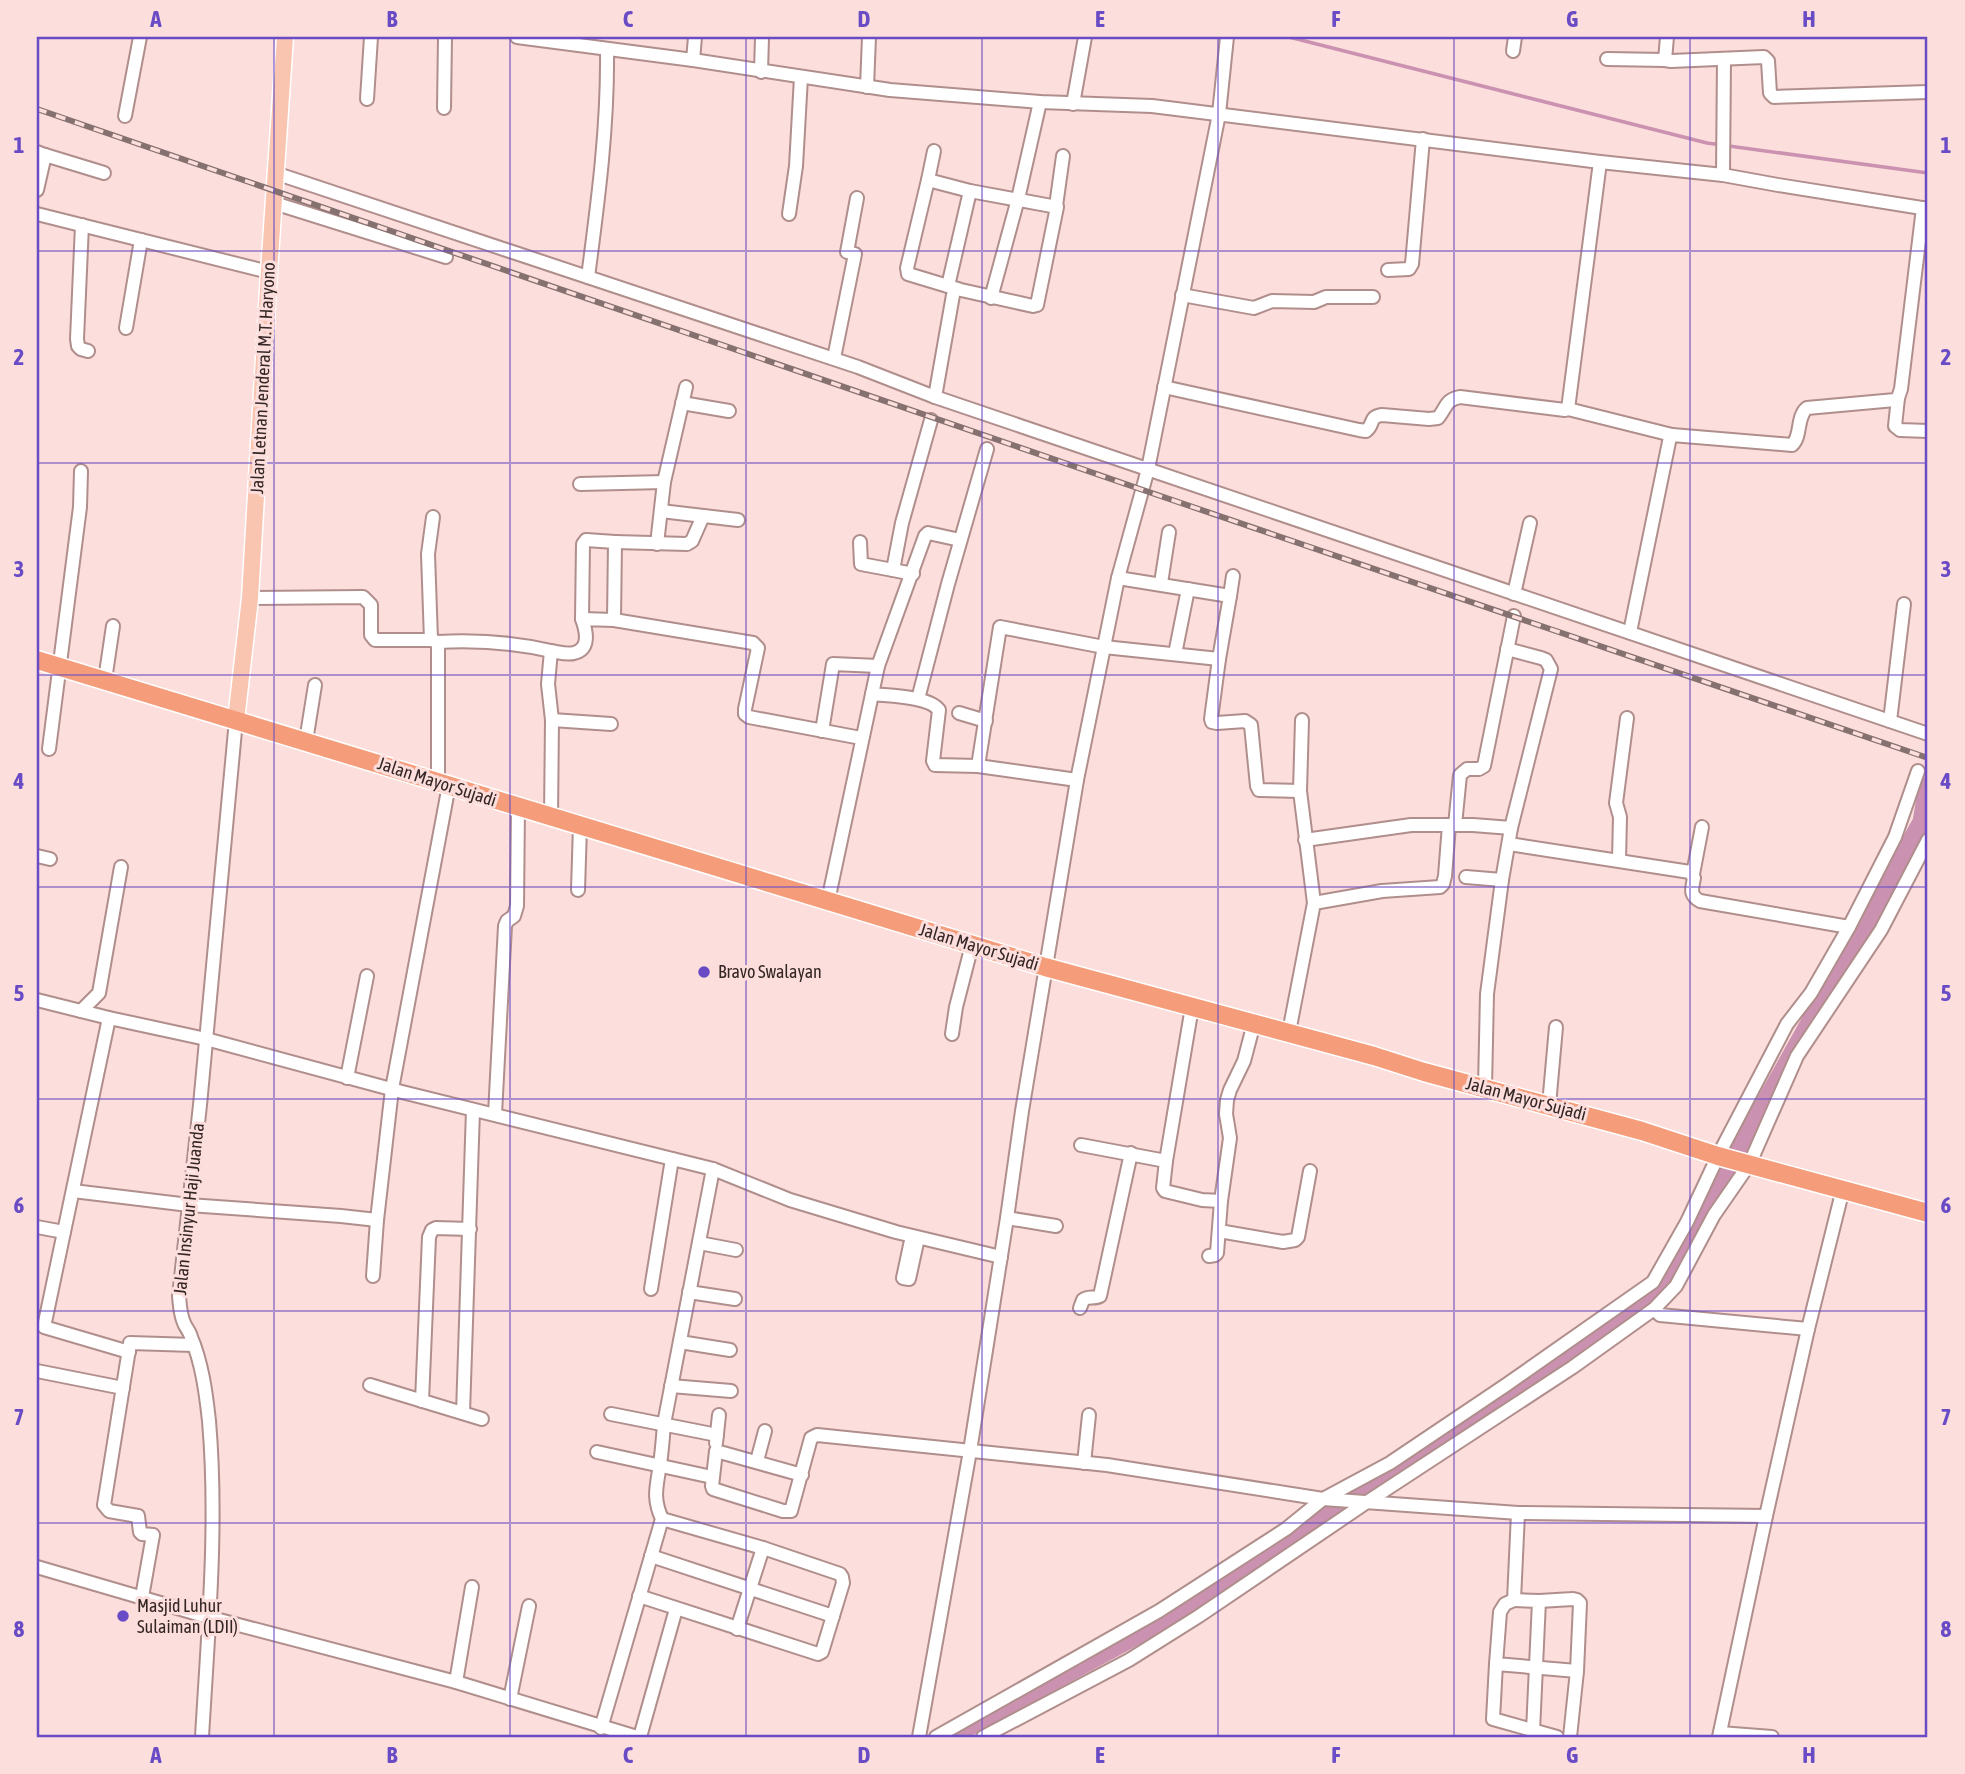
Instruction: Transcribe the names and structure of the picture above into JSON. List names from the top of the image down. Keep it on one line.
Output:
{"streets":{"highway":["Jalan Mayor Sujadi"],"main road":["Jalan Letnan Jenderal M.T. Haryono"],"street":["Jalan Insinyur Haji Juanda"]},"crossings":[["Jalan Letnan Jenderal M.T. Haryono","Jalan Mayor Sujadi"],["Jalan Letnan Jenderal M.T. Haryono","Jalan Insinyur Haji Juanda"],["Jalan Mayor Sujadi","Jalan Insinyur Haji Juanda"]],"places":["Bravo Swalayan","Masjid Luhur Sulaiman (LDII)"],"grid":{"columns":["A","B","C","D","E","F","G","H"],"rows":["1","2","3","4","5","6","7","8"]}}
